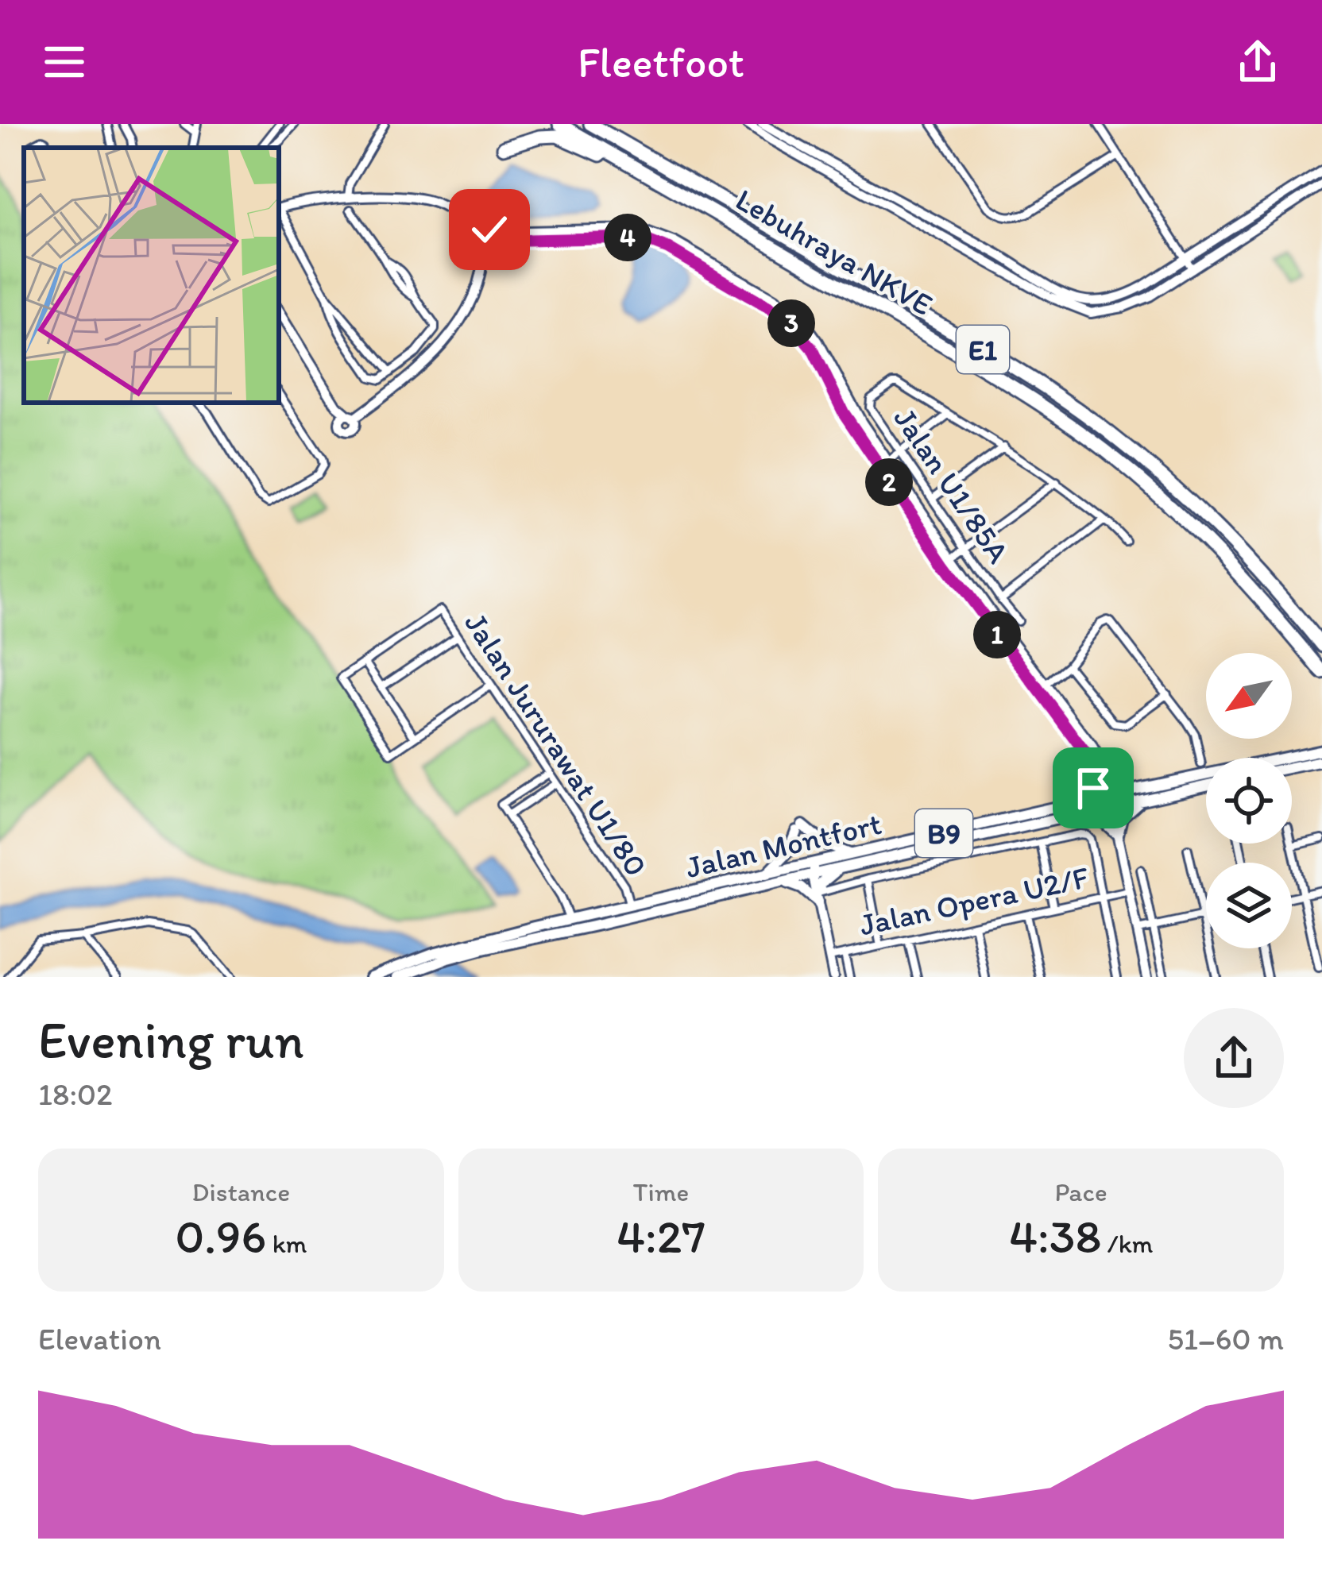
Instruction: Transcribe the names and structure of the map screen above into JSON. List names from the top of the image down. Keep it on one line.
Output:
{"streets":{"highway":["Lebuhraya NKVE","E1"],"main road":["B9","Jalan Montfort"],"street":["Jalan U1/85A","Jalan Jururawat U1/80","Jalan Opera U2/F"]},"crossings":[["Jalan Jururawat U1/80","Jalan Montfort"]],"north":"bottom left","page":{"header":"Fleetfoot","pins":["4","3","2","1"],"heading":["Evening run","18:02"],"stats":[["Distance","0.96 km"],["Time","4:27"],["Pace","4:38 /km"]],"chart":["Elevation","51–60 m"]}}
